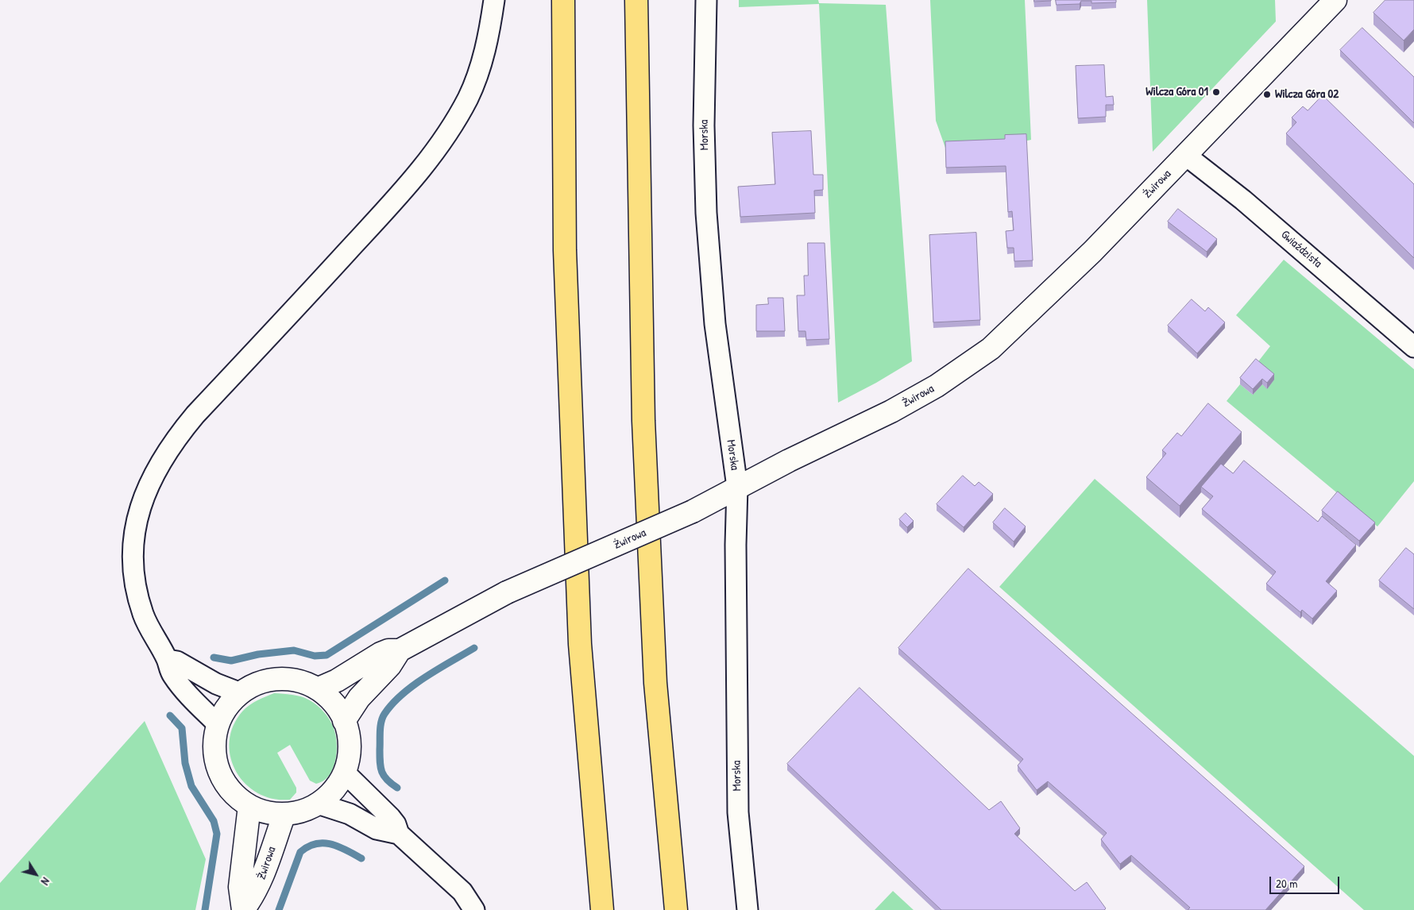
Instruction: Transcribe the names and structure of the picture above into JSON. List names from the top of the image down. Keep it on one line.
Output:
{"streets":{"street":["Morska","Żwirowa","Gwiaździsta"]},"crossings":[["Morska","Żwirowa"],["Żwirowa","Gwiaździsta"]],"places":["Wilcza Góra 01","Wilcza Góra 02"],"scale_bar":"20 m","north":"bottom right"}
